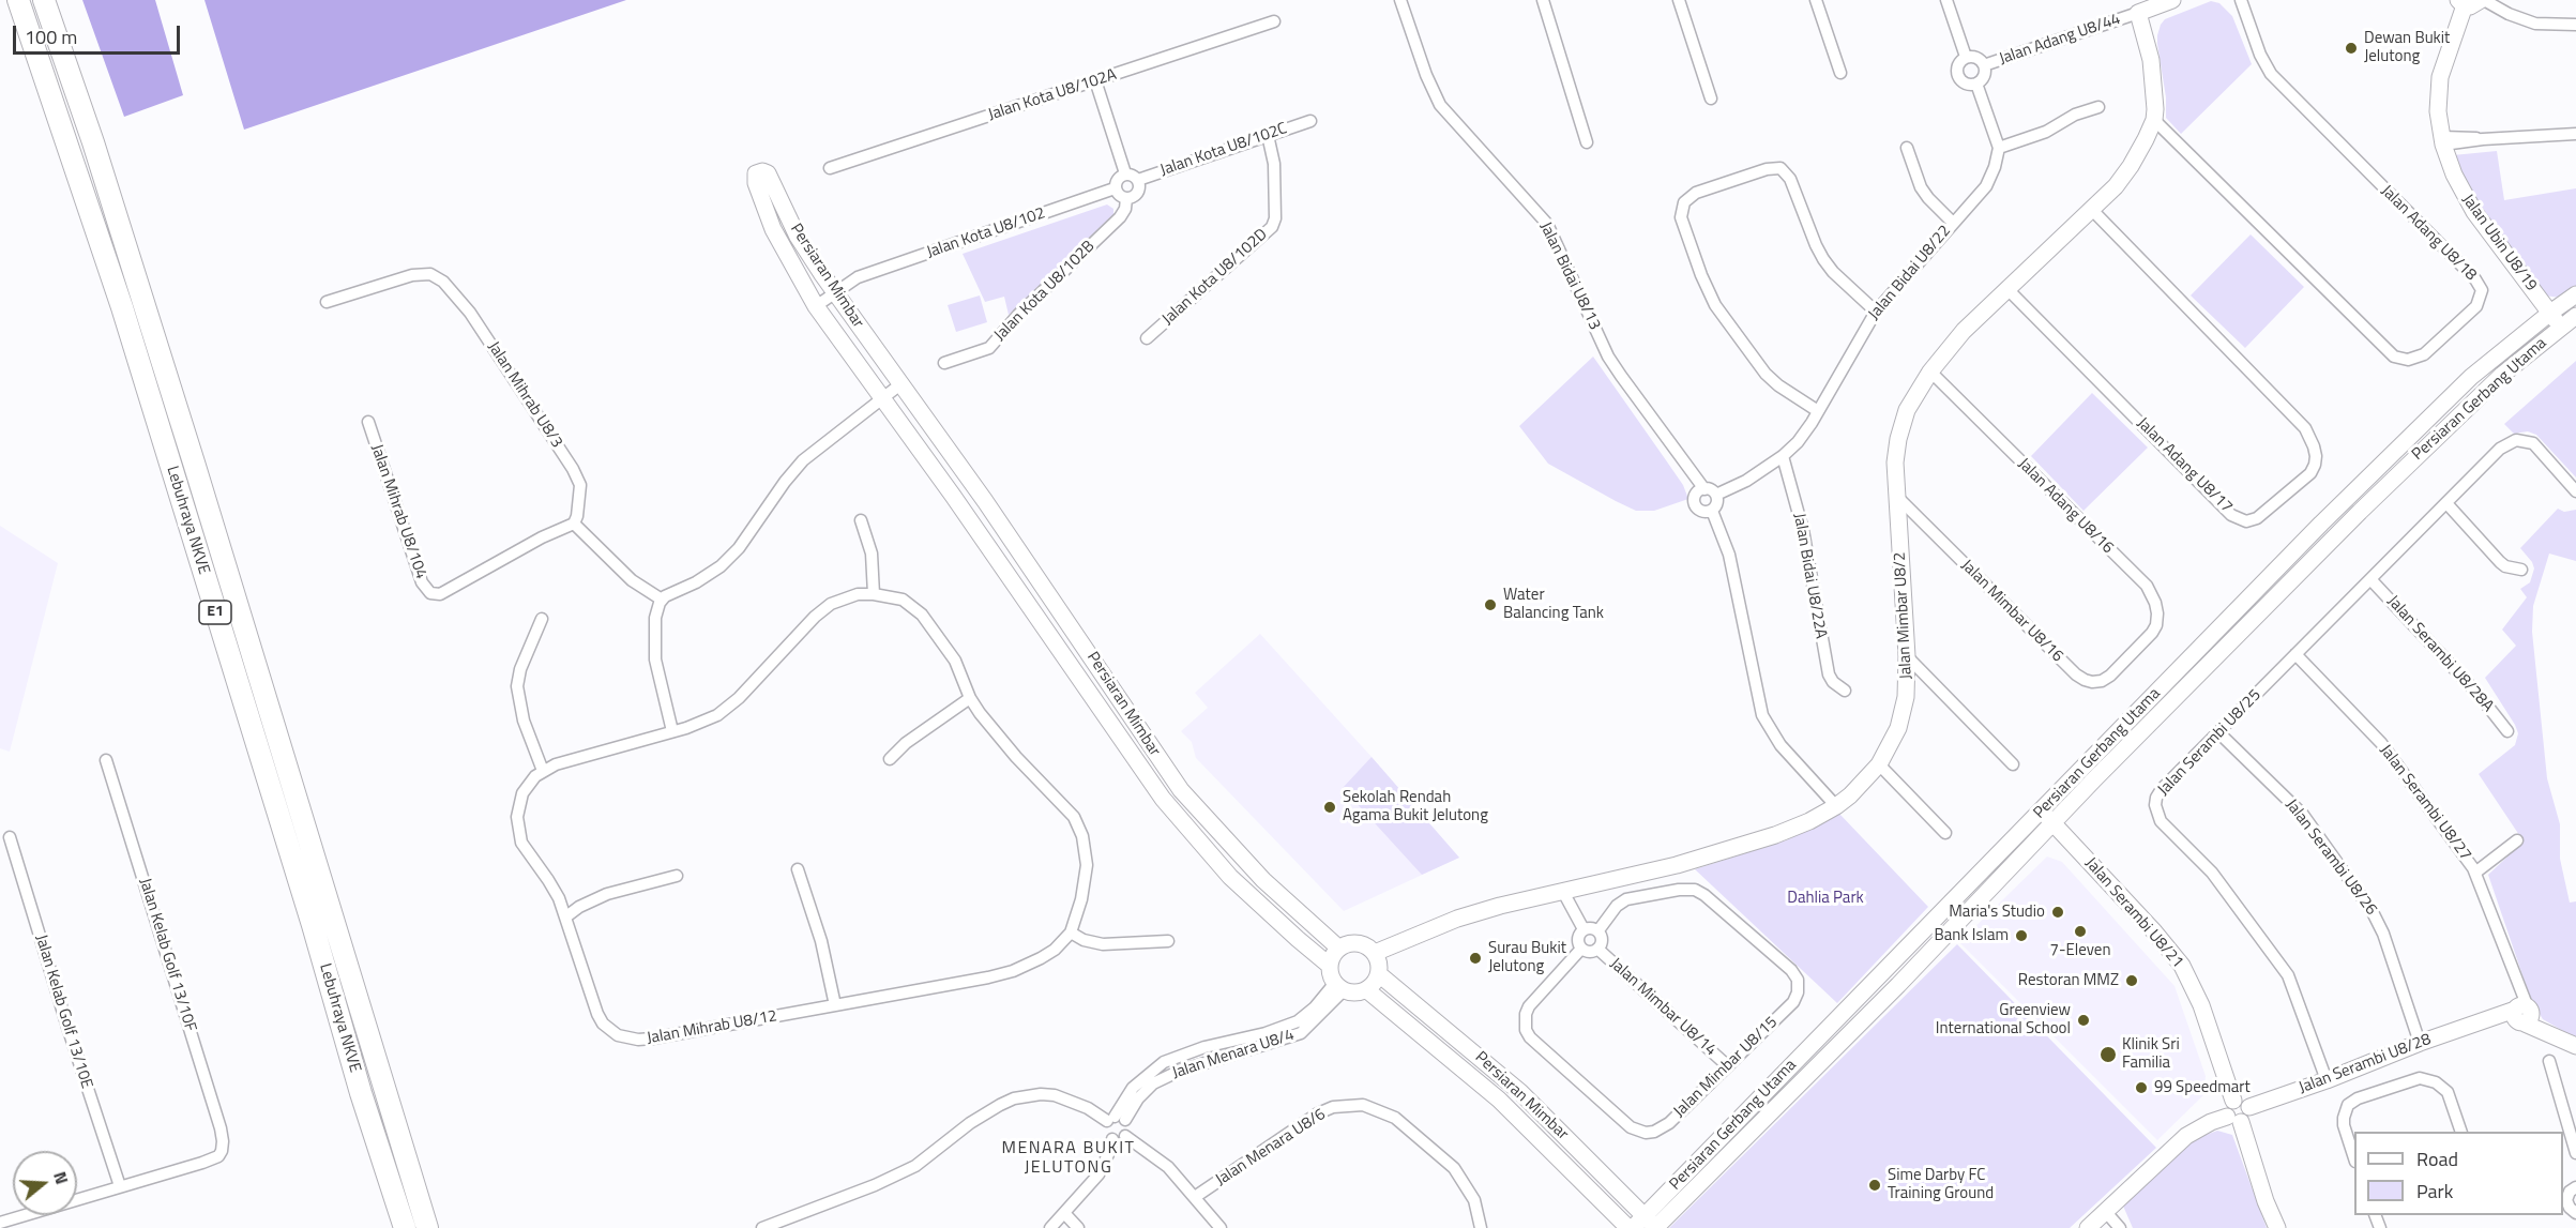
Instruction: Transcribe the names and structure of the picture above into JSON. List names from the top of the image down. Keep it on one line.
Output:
{"streets":{"highway":["Lebuhraya NKVE","E1"],"street":["Jalan Adang U8/44","Jalan Kota U8/102A","Jalan Kota U8/102C","Jalan Kota U8/102","Jalan Adang U8/18","Jalan Ubin U8/19","Jalan Bidai U8/22","Persiaran Mimbar","Jalan Bidai U8/13","Jalan Kota U8/102D","Jalan Kota U8/102B","Jalan Mihrab U8/3","Persiaran Gerbang Utama","Jalan Adang U8/17","Jalan Adang U8/16","Jalan Mihrab U8/104","Jalan Bidai U8/22A","Jalan Mimbar U8/16","Jalan Mimbar U8/2","Jalan Serambi U8/28A","Jalan Serambi U8/25","Jalan Serambi U8/27","Jalan Serambi U8/26","Jalan Serambi U8/21","Jalan Kelab Golf 13/10F","Jalan Mimbar U8/14","Jalan Kelab Golf 13/10E","Jalan Mihrab U8/12","Jalan Menara U8/4","Jalan Serambi U8/28","Jalan Mimbar U8/15","Jalan Menara U8/6"]},"crossings":[["Jalan Adang U8/44","Jalan Mimbar U8/2"],["Jalan Kota U8/102C","Jalan Kota U8/102"],["Jalan Kota U8/102C","Jalan Kota U8/102D"],["Jalan Kota U8/102C","Jalan Kota U8/102B"],["Jalan Kota U8/102","Persiaran Mimbar"],["Jalan Kota U8/102","Jalan Kota U8/102B"],["Jalan Adang U8/18","Jalan Mimbar U8/2"],["Jalan Ubin U8/19","Persiaran Gerbang Utama"],["Jalan Bidai U8/22","Jalan Bidai U8/13"],["Jalan Bidai U8/22","Jalan Bidai U8/22A"],["Persiaran Mimbar","Persiaran Gerbang Utama"],["Persiaran Mimbar","Jalan Mimbar U8/2"],["Persiaran Mimbar","Jalan Menara U8/4"],["Jalan Mihrab U8/3","Jalan Mihrab U8/104"],["Persiaran Gerbang Utama","Jalan Serambi U8/21"],["Jalan Adang U8/17","Jalan Mimbar U8/2"],["Jalan Adang U8/16","Jalan Mimbar U8/16"],["Jalan Adang U8/16","Jalan Mimbar U8/2"],["Jalan Mimbar U8/16","Jalan Mimbar U8/2"],["Jalan Mimbar U8/2","Jalan Menara U8/4"],["Jalan Serambi U8/28A","Jalan Serambi U8/25"],["Jalan Serambi U8/25","Jalan Serambi U8/27"],["Jalan Serambi U8/25","Jalan Serambi U8/26"],["Jalan Serambi U8/25","Jalan Serambi U8/28"],["Jalan Serambi U8/27","Jalan Serambi U8/28"],["Jalan Serambi U8/26","Jalan Serambi U8/28"],["Jalan Serambi U8/21","Jalan Serambi U8/28"],["Jalan Kelab Golf 13/10F","Jalan Kelab Golf 13/10E"],["Jalan Mimbar U8/14","Jalan Mimbar U8/15"]],"districts":["MENARA BUKIT JELUTONG"],"parks":["Dahlia Park"],"places":["Dewan Bukit Jelutong","Water Balancing Tank","Sekolah Rendah Agama Bukit Jelutong","Maria's Studio","7-Eleven","Bank Islam","Surau Bukit Jelutong","Restoran MMZ","Greenview International School","Klinik Sri Familia","99 Speedmart","Sime Darby FC Training Ground"],"legend":["Road","Park"],"scale_bar":"100 m","north":"right"}
